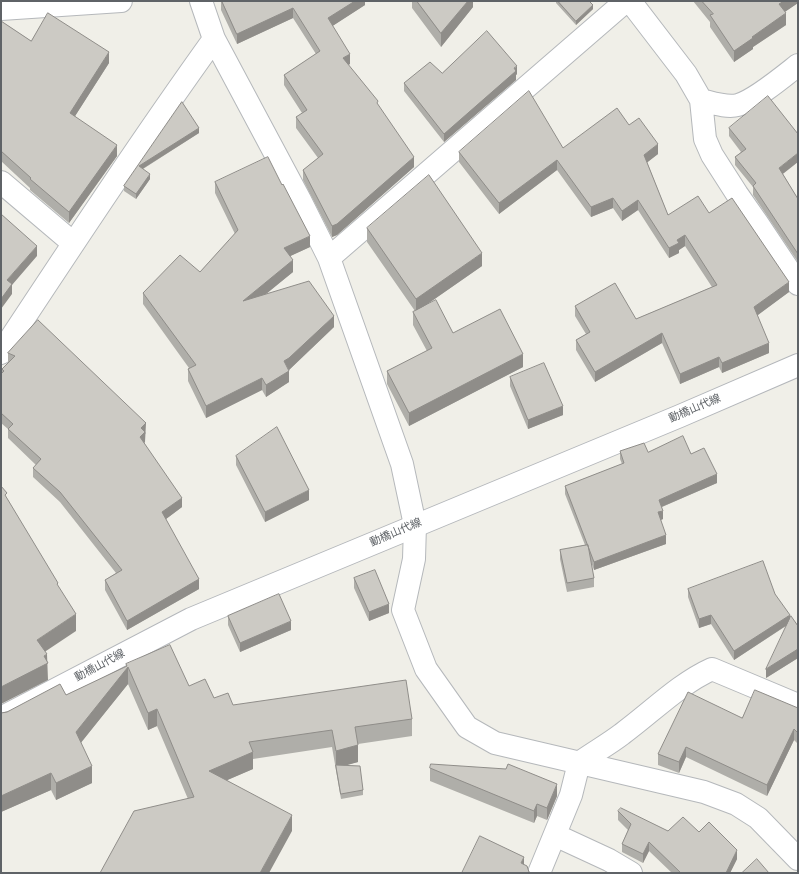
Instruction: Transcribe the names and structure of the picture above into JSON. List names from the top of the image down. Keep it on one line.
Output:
{"streets":{"street":["動橋山代線"]}}
